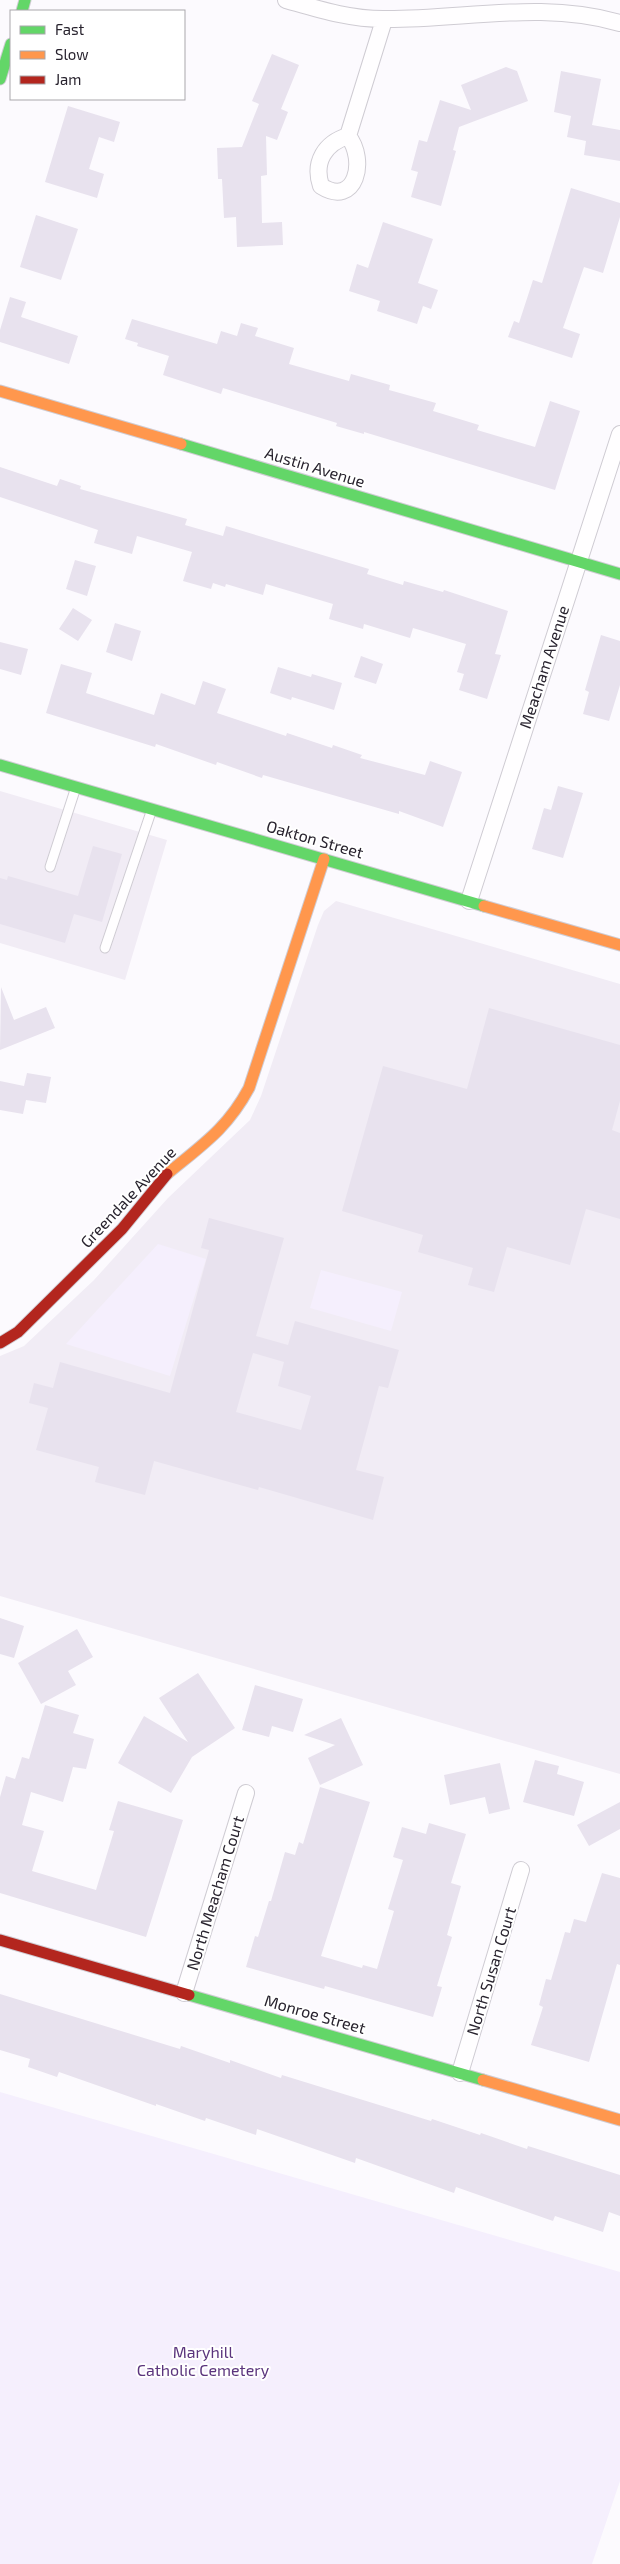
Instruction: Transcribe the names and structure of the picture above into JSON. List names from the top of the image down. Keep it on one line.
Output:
{"streets":{"street":["Austin Avenue","Meacham Avenue","Oakton Street","Greendale Avenue","North Meacham Court","North Susan Court","Monroe Street"]},"crossings":[["Austin Avenue","Meacham Avenue"],["Meacham Avenue","Oakton Street"],["Oakton Street","Greendale Avenue"],["North Meacham Court","Monroe Street"],["North Susan Court","Monroe Street"]],"parks":["Maryhill Catholic Cemetery"],"legend":["Fast","Slow","Jam"]}
